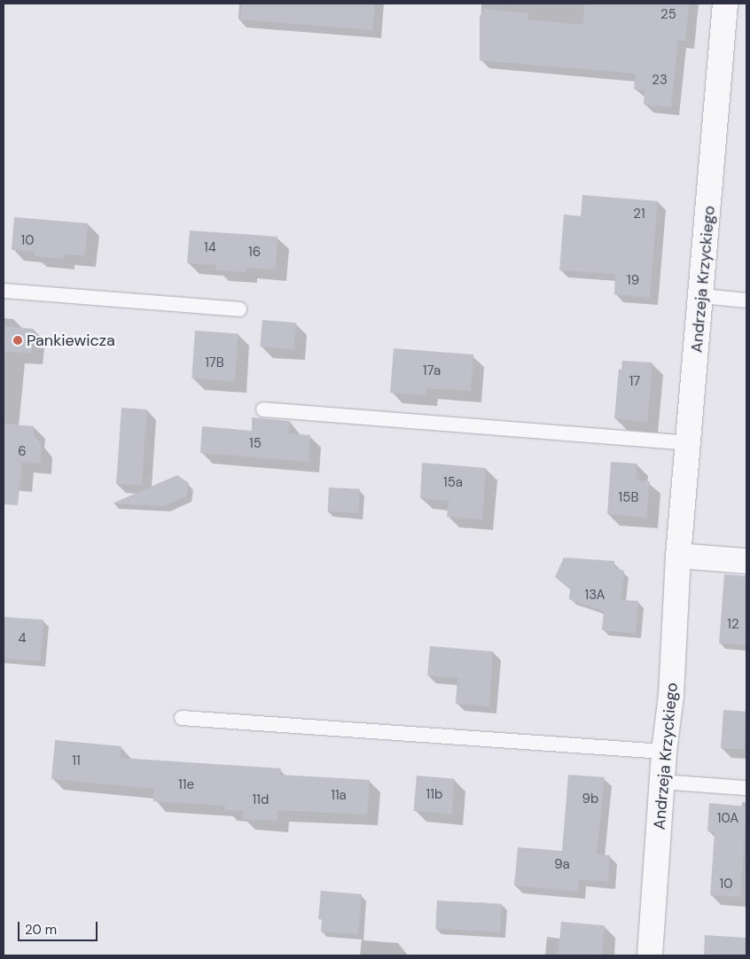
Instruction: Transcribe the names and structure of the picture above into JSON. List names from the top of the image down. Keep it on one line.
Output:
{"streets":{"street":["Andrzeja Krzyckiego"]},"places":["Pankiewicza"],"house_numbers":["25","23","21","10","14","16","19","17B","17a","17","15","6","15a","15B","13A","12","4","11","11e","11b","11a","9b","11d","10A","9a","10"],"scale_bar":"20 m"}
